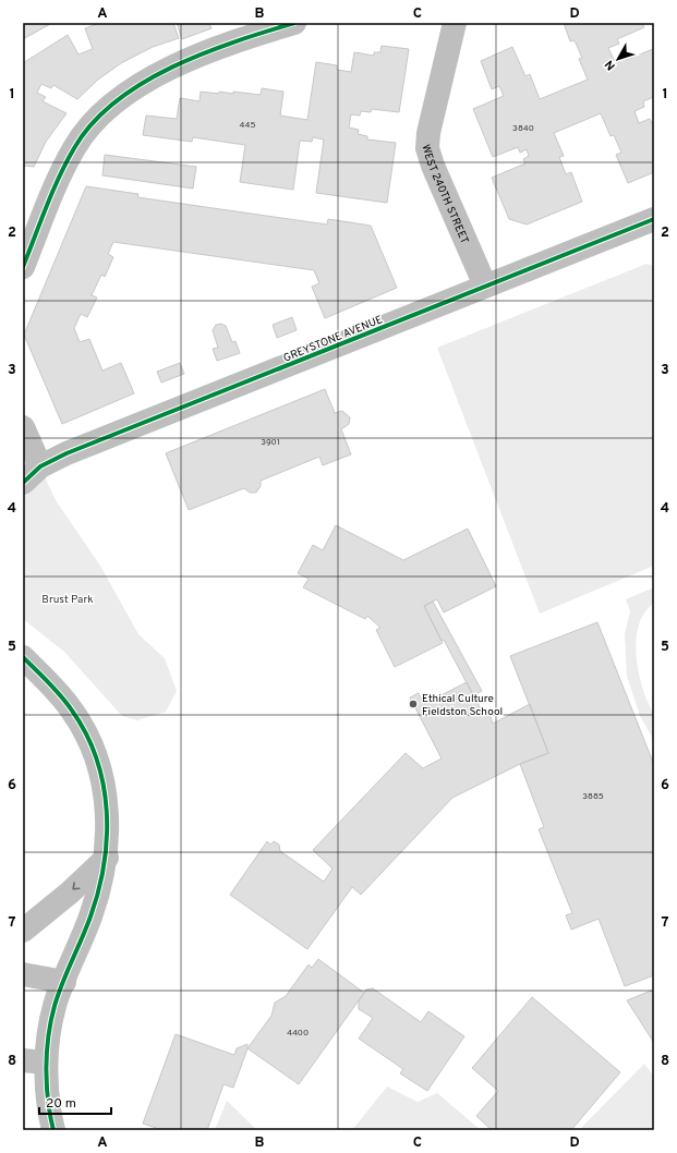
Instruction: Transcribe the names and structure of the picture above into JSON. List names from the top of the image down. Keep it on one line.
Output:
{"streets":{"street":["WEST 240TH STREET","GREYSTONE AVENUE"]},"crossings":[["WEST 240TH STREET","GREYSTONE AVENUE"]],"parks":["Brust Park"],"places":["Ethical Culture Fieldston School"],"house_numbers":["445","3840","3901","3885","4400"],"scale_bar":"20 m","north":"bottom left","grid":{"columns":["A","B","C","D"],"rows":["1","2","3","4","5","6","7","8"]}}
